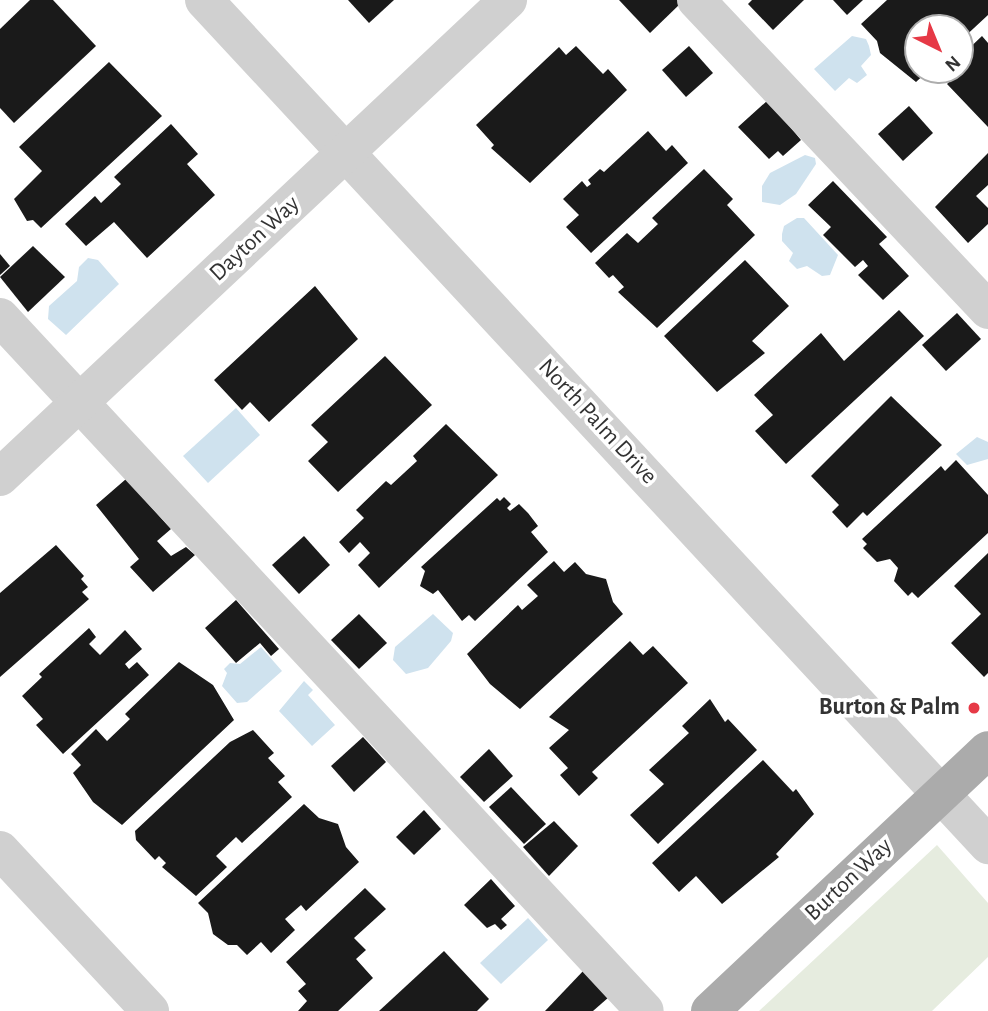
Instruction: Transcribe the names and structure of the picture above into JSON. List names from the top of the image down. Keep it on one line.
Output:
{"streets":{"main road":["Burton Way"],"street":["Dayton Way","North Palm Drive"]},"crossings":[["Dayton Way","North Palm Drive"],["North Palm Drive","Burton Way"]],"places":["Burton & Palm"],"north":"bottom right"}
